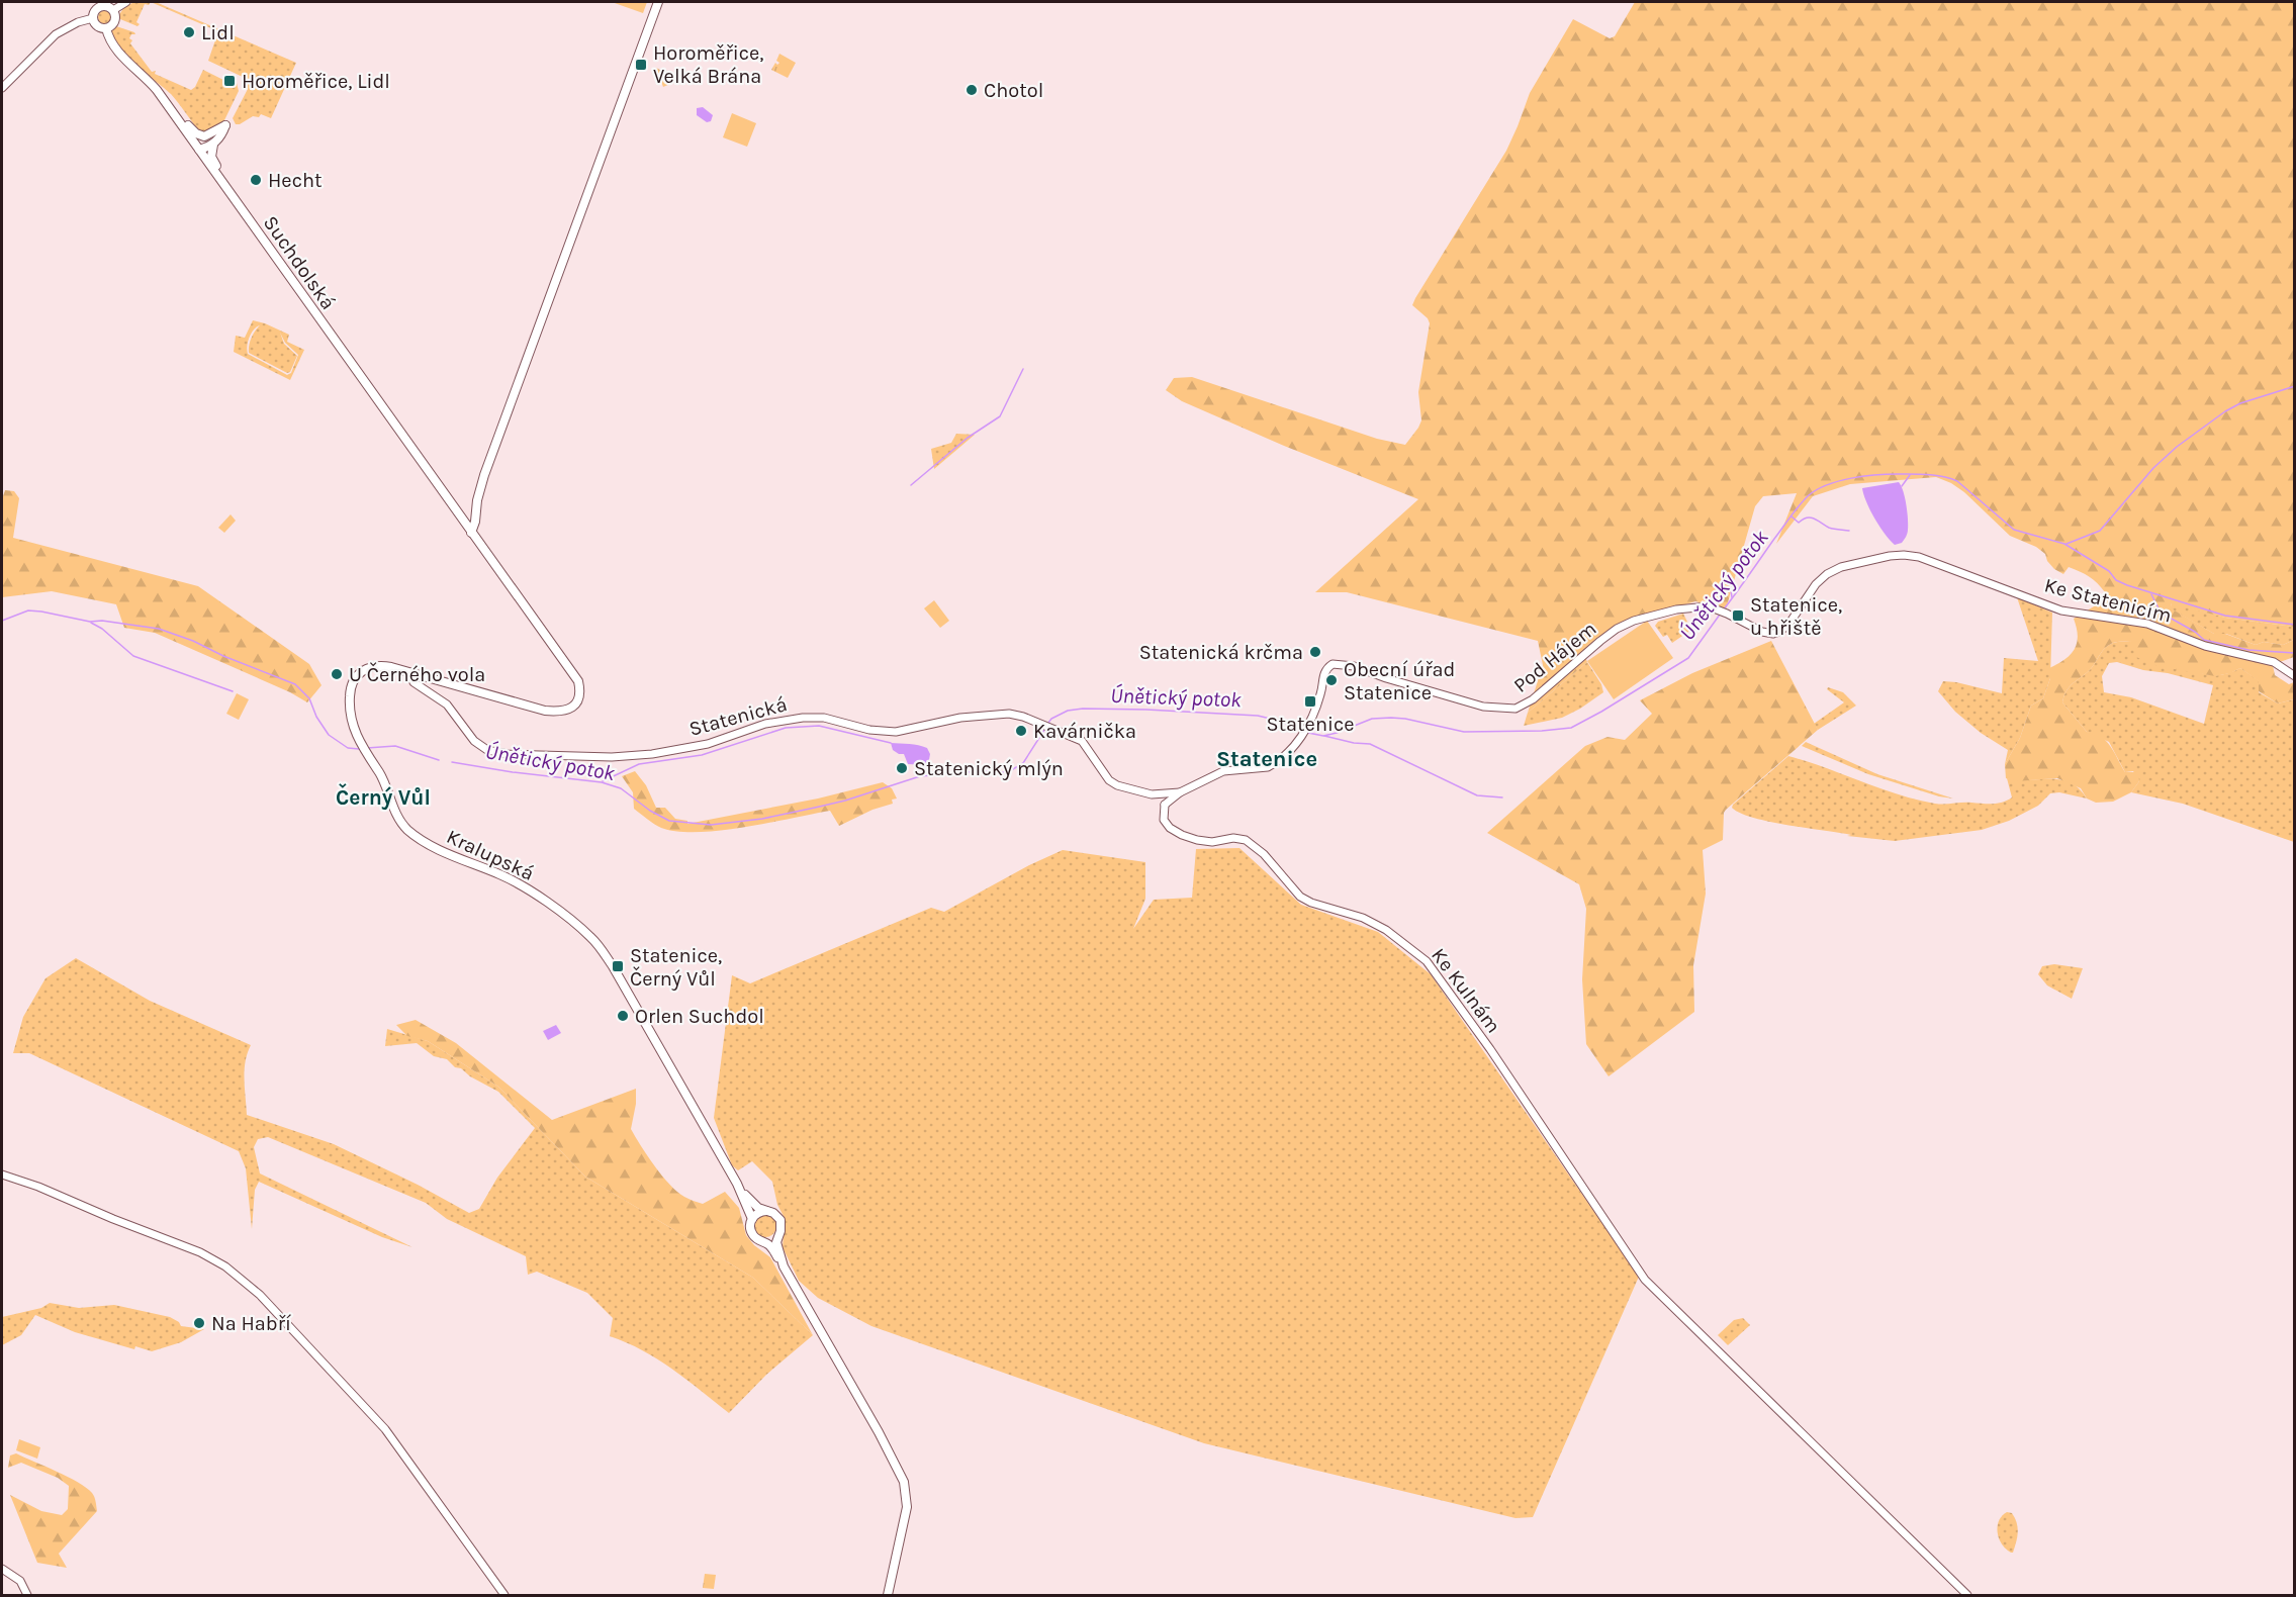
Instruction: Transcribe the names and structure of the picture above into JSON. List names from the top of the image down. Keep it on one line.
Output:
{"streets":{"main road":["Suchdolská","Kralupská"],"street":["Ke Statenicím","Pod Hájem","Statenická","Ke Kulnám"]},"crossings":[["Suchdolská","Kralupská"],["Ke Statenicím","Pod Hájem"],["Pod Hájem","Statenická"],["Statenická","Kralupská"],["Statenická","Ke Kulnám"]],"districts":["Statenice","Černý Vůl"],"water":["Únětický potok"],"places":{"other":["Lidl","Chotol","Hecht","Statenická krčma","U Černého vola","Obecní úřad Statenice","Kavárnička","Statenický mlýn","Orlen Suchdol","Na Habří"],"transit":["Horoměřice, Velká Brána","Horoměřice, Lidl","Statenice, u hřiště","Statenice","Statenice, Černý Vůl"]}}
